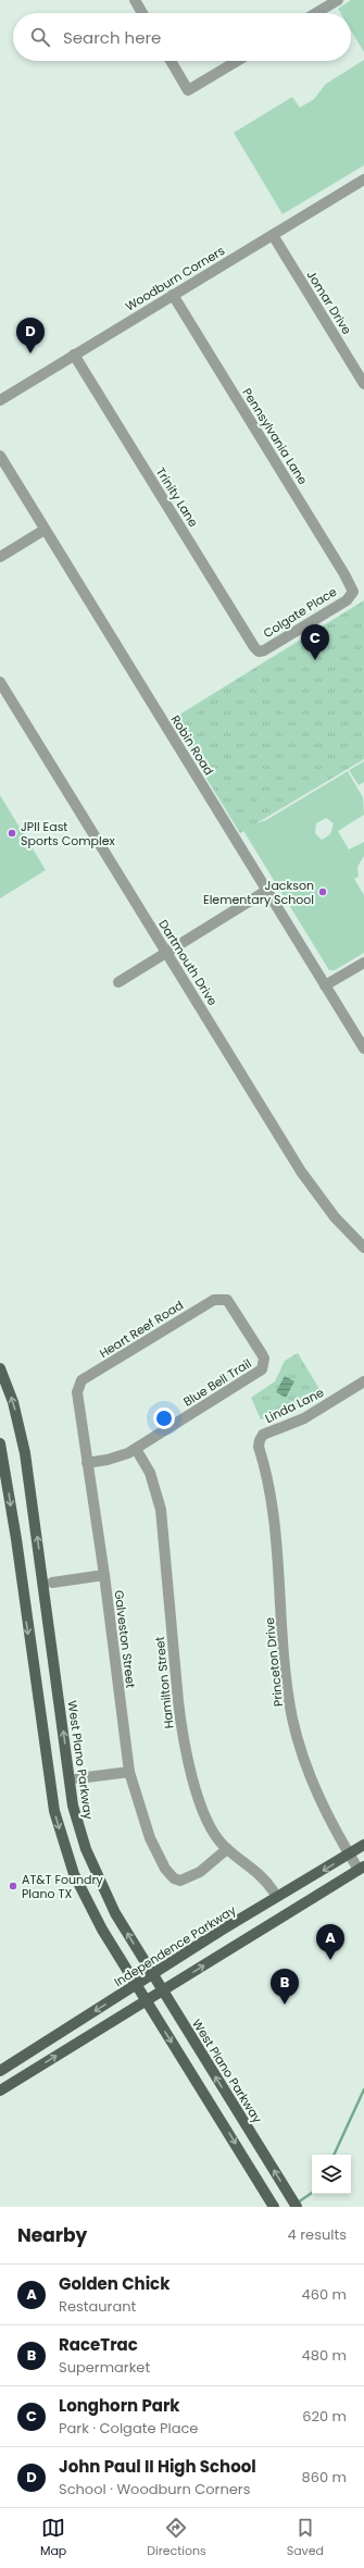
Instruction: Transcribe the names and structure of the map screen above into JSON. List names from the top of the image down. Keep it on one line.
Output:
{"streets":{"main road":["West Plano Parkway","Independence Parkway"],"street":["Woodburn Corners","Jomar Drive","Pennsylvania Lane","Trinity Lane","Colgate Place","Robin Road","Dartmouth Drive","Heart Reef Road","Blue Bell Trail","Linda Lane","Galveston Street","Princeton Drive","Hamilton Street"]},"crossings":[["Woodburn Corners","Jomar Drive"],["Woodburn Corners","Pennsylvania Lane"],["Woodburn Corners","Trinity Lane"],["Pennsylvania Lane","Colgate Place"],["Trinity Lane","Colgate Place"],["Heart Reef Road","Blue Bell Trail"],["Heart Reef Road","Galveston Street"],["Blue Bell Trail","Galveston Street"],["Blue Bell Trail","Hamilton Street"],["Linda Lane","Princeton Drive"],["Galveston Street","Hamilton Street"],["Princeton Drive","Independence Parkway"],["West Plano Parkway","Independence Parkway"]],"places":["JPII East Sports Complex","Jackson Elementary School","AT&T Foundry Plano TX"],"page":{"search":"Search here","pins":["D","C","A","B"],"heading":["Nearby","4 results"],"list":[{"mark":"A","name":"Golden Chick","note":"Restaurant","value":"460 m"},{"mark":"B","name":"RaceTrac","note":"Supermarket","value":"480 m"},{"mark":"C","name":"Longhorn Park","note":"Park · Colgate Place","value":"620 m"},{"mark":"D","name":"John Paul II High School","note":"School · Woodburn Corners","value":"860 m"}],"nav":["Map","Directions","Saved"]}}
